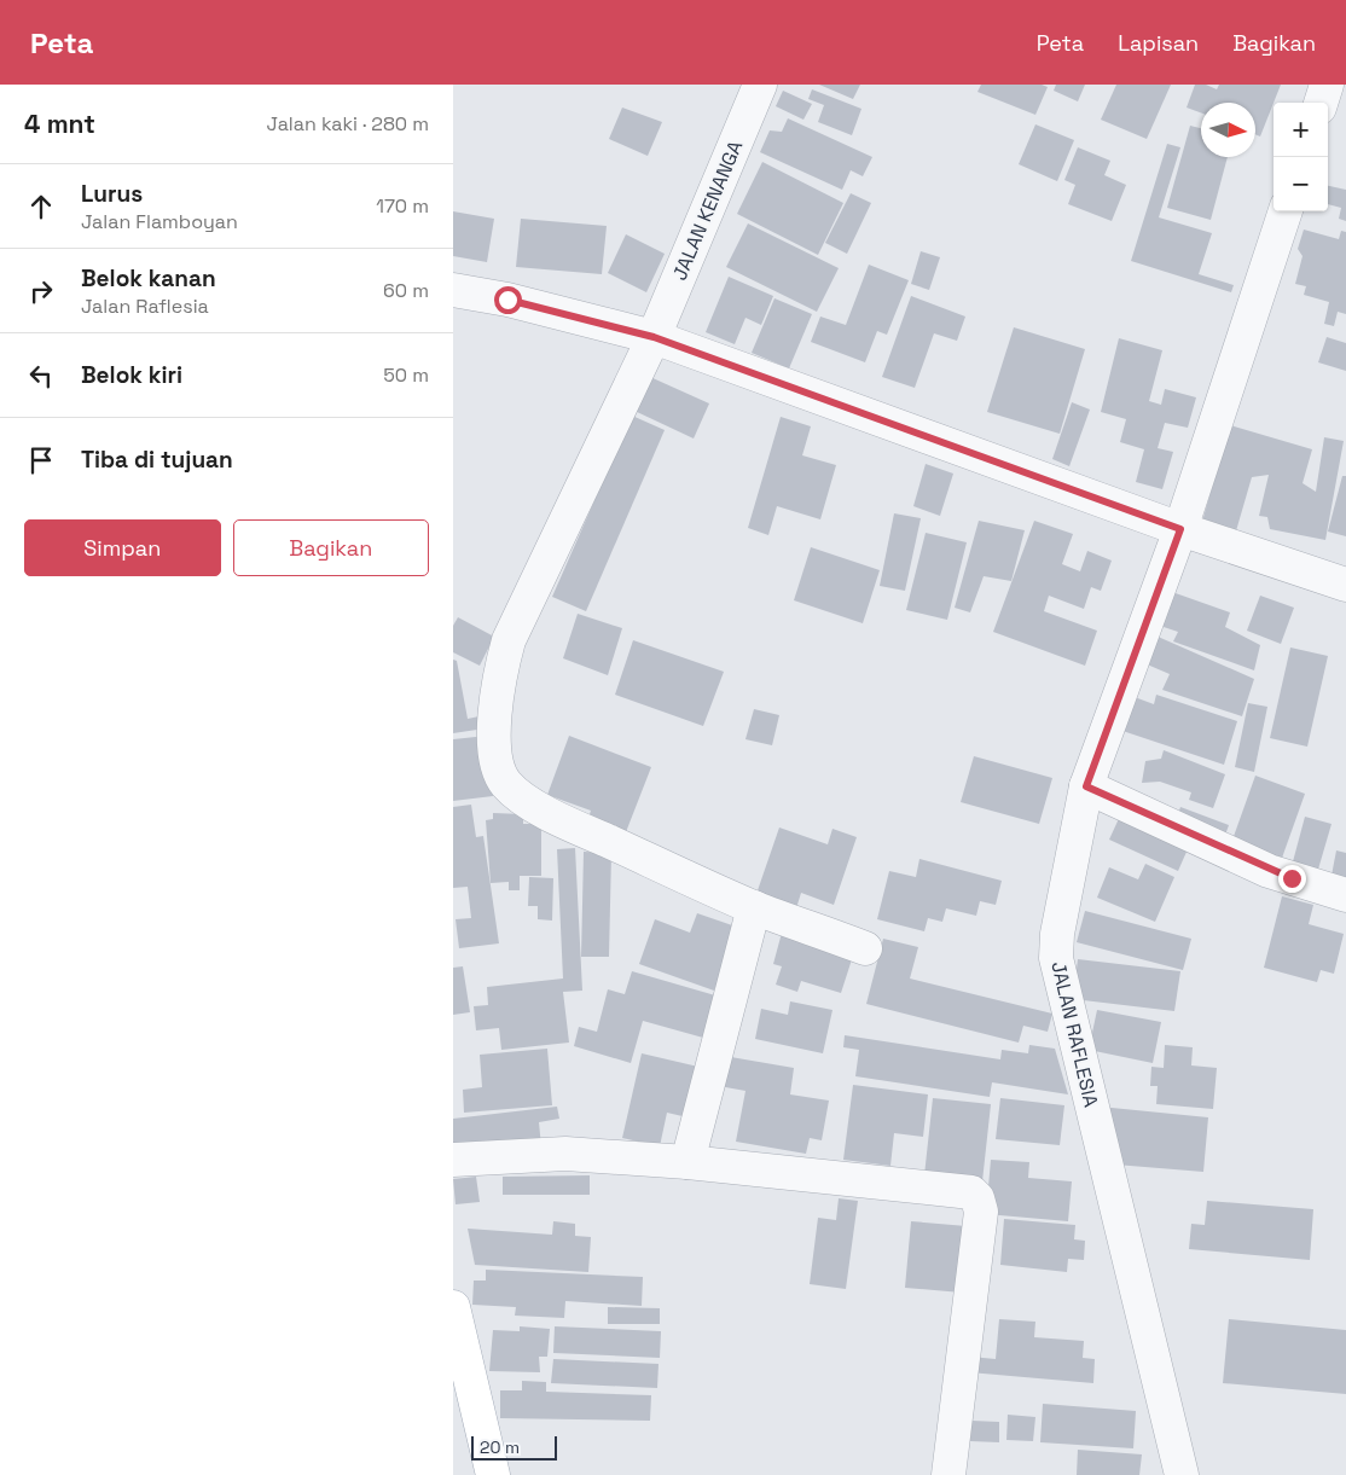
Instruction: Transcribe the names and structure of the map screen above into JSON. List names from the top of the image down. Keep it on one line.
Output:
{"streets":{"street":["JALAN KENANGA","JALAN RAFLESIA"]},"scale_bar":"20 m","north":"right","page":{"header":"Peta","nav":["Peta","Lapisan","Bagikan"],"heading":["4 mnt","Jalan kaki · 280 m"],"map_buttons":["+","−"],"list":[["Lurus","Jalan Flamboyan","170 m"],["Belok kanan","Jalan Raflesia","60 m"],["Belok kiri","50 m"],"Tiba di tujuan"],"buttons":["Simpan","Bagikan"],"scale":"20 m"}}
